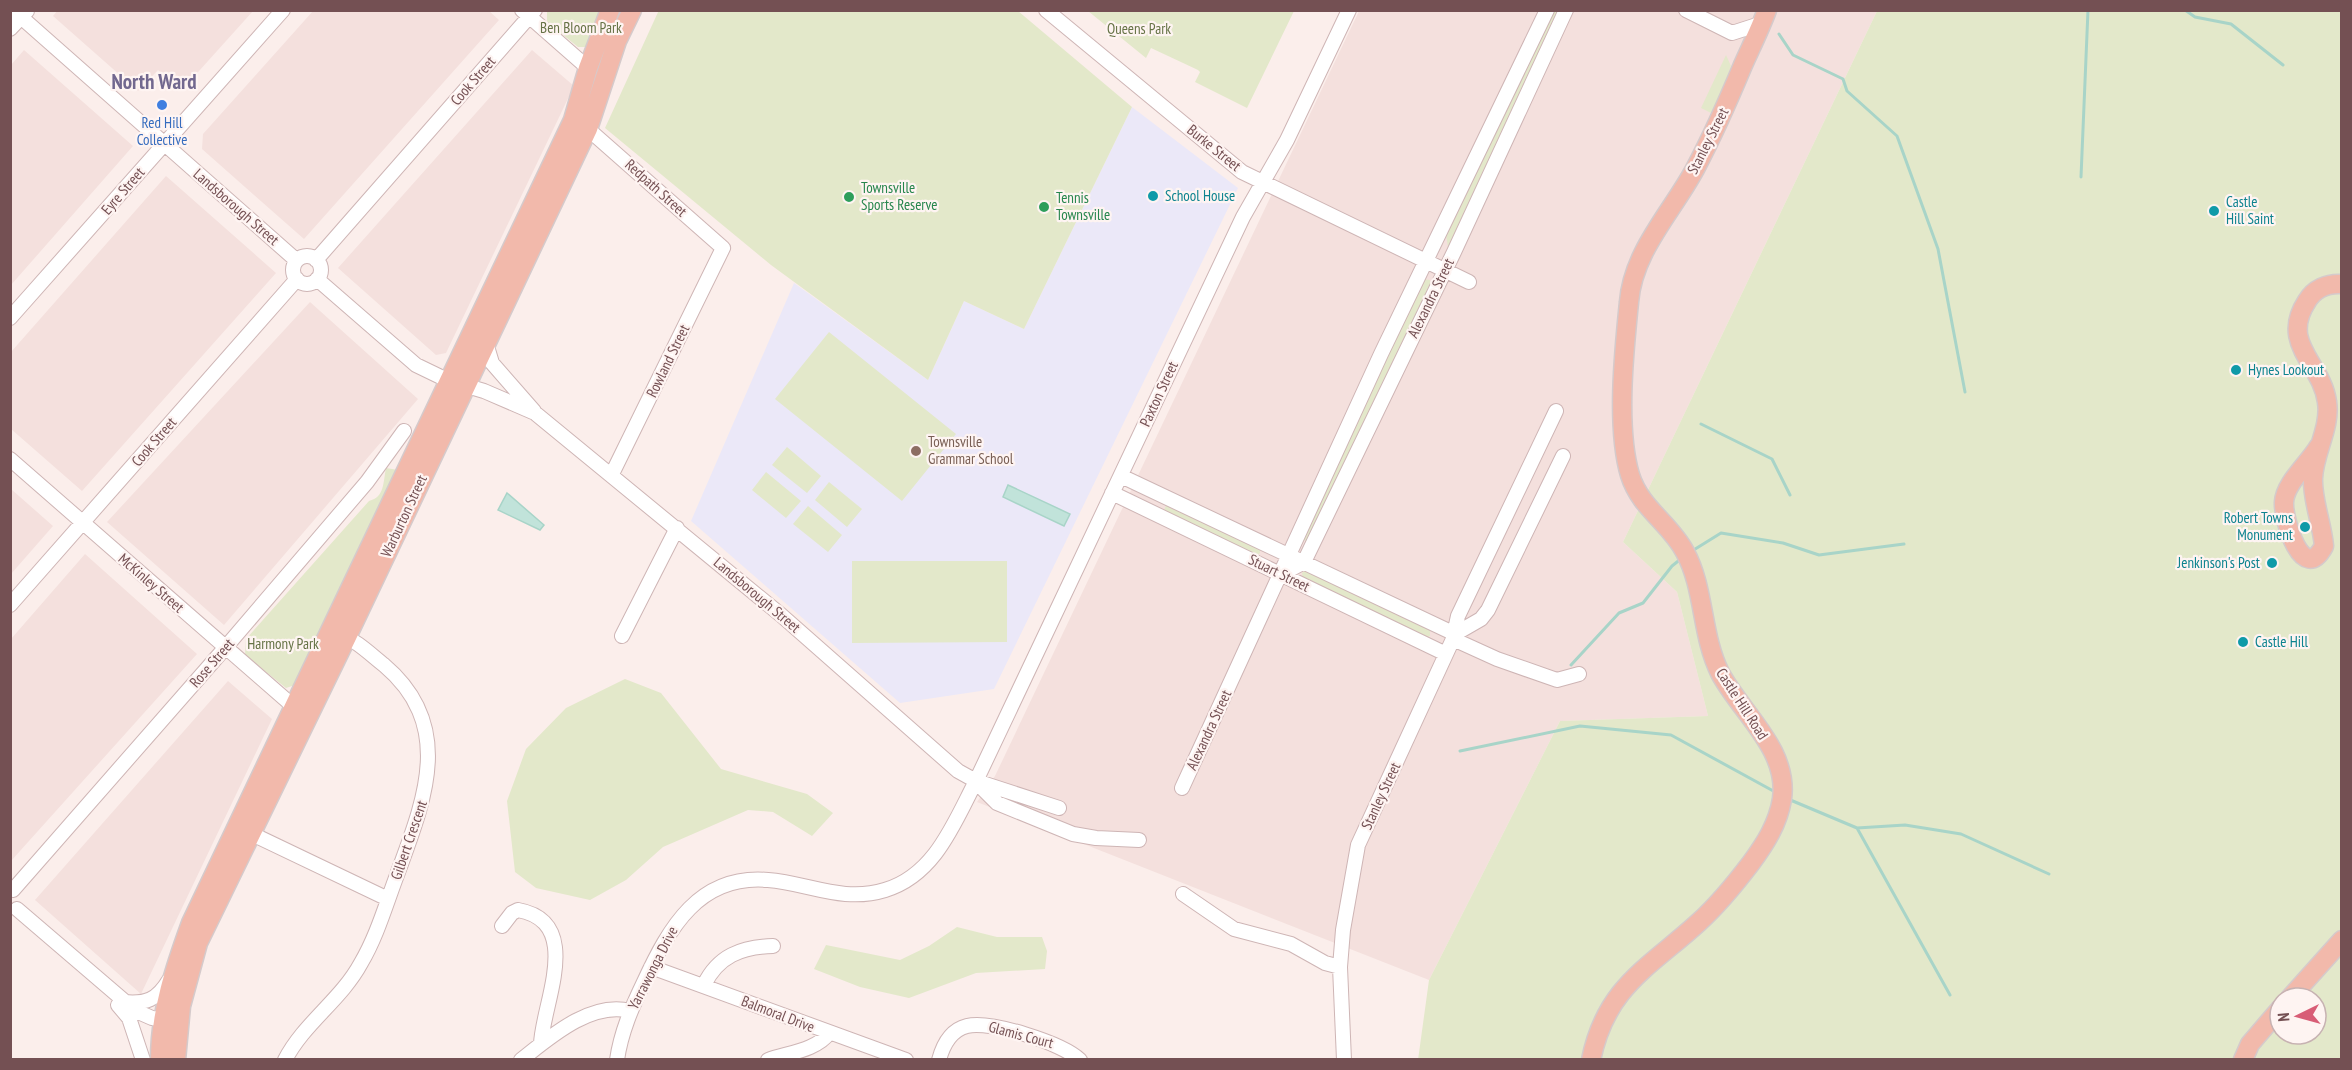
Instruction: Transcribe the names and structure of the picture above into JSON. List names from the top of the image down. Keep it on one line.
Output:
{"streets":{"main road":["Stanley Street","Warburton Street","Castle Hill Road"],"street":["Cook Street","Burke Street","Redpath Street","Eyre Street","Landsborough Street","Alexandra Street","Rowland Street","Paxton Street","Stuart Street","McKinley Street","Rose Street","Gilbert Crescent","Yarrawonga Drive","Balmoral Drive","Glamis Court"]},"crossings":[["Cook Street","Landsborough Street"],["Cook Street","McKinley Street"],["Stanley Street","Stuart Street"],["Stanley Street","Castle Hill Road"],["Burke Street","Alexandra Street"],["Burke Street","Paxton Street"],["Redpath Street","Rowland Street"],["Redpath Street","Warburton Street"],["Eyre Street","Landsborough Street"],["Landsborough Street","Rowland Street"],["Landsborough Street","Paxton Street"],["Landsborough Street","Warburton Street"],["Landsborough Street","Yarrawonga Drive"],["Alexandra Street","Stuart Street"],["Paxton Street","Stuart Street"],["Paxton Street","Yarrawonga Drive"],["Warburton Street","McKinley Street"],["Warburton Street","Gilbert Crescent"],["McKinley Street","Rose Street"],["Yarrawonga Drive","Balmoral Drive"]],"districts":["North Ward"],"parks":["Ben Bloom Park","Queens Park","Harmony Park"],"places":["Red Hill Collective","School House","Townsville Sports Reserve","Tennis Townsville","Castle Hill Saint","Hynes Lookout","Townsville Grammar School","Robert Towns Monument","Jenkinson's Post","Castle Hill"],"north":"left"}
